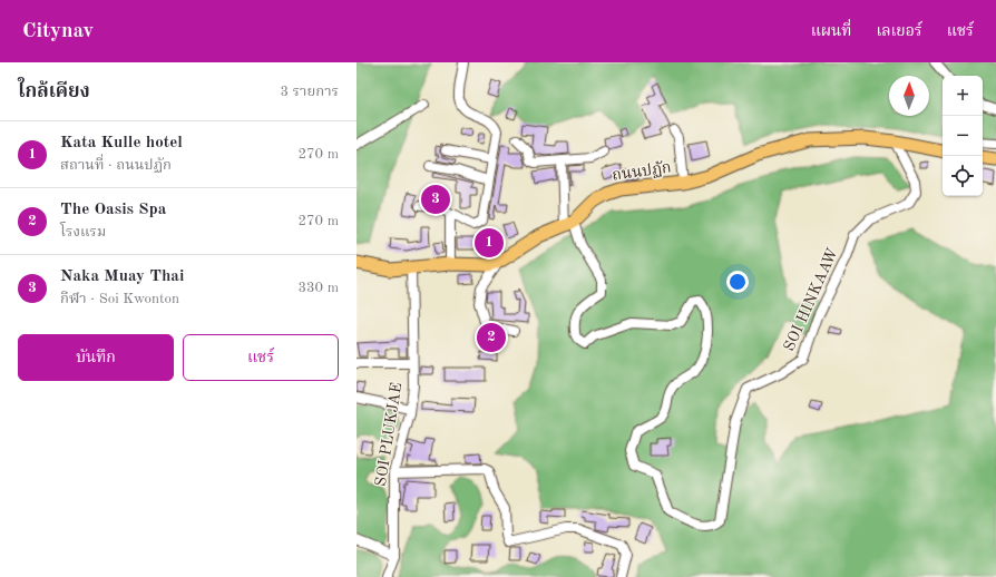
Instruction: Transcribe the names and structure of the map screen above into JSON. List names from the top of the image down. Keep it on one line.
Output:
{"streets":{"main road":["ถนนปฏัก"],"street":["SOI HINKAAW","SOI PLUKJAE"]},"crossings":[["ถนนปฏัก","SOI HINKAAW"],["ถนนปฏัก","SOI PLUKJAE"]],"north":"top","page":{"header":"Citynav","nav":["แผนที่","เลเยอร์","แชร์"],"heading":["ใกล้เคียง","3 รายการ"],"map_buttons":["+","−"],"list":[{"mark":"1","name":"Kata Kulle hotel","note":"สถานที่ · ถนนปฏัก","value":"270 m"},{"mark":"2","name":"The Oasis Spa","note":"โรงแรม","value":"270 m"},{"mark":"3","name":"Naka Muay Thai","note":"กีฬา · Soi Kwonton","value":"330 m"}],"pins":["3","1","2"],"buttons":["บันทึก","แชร์"]}}
